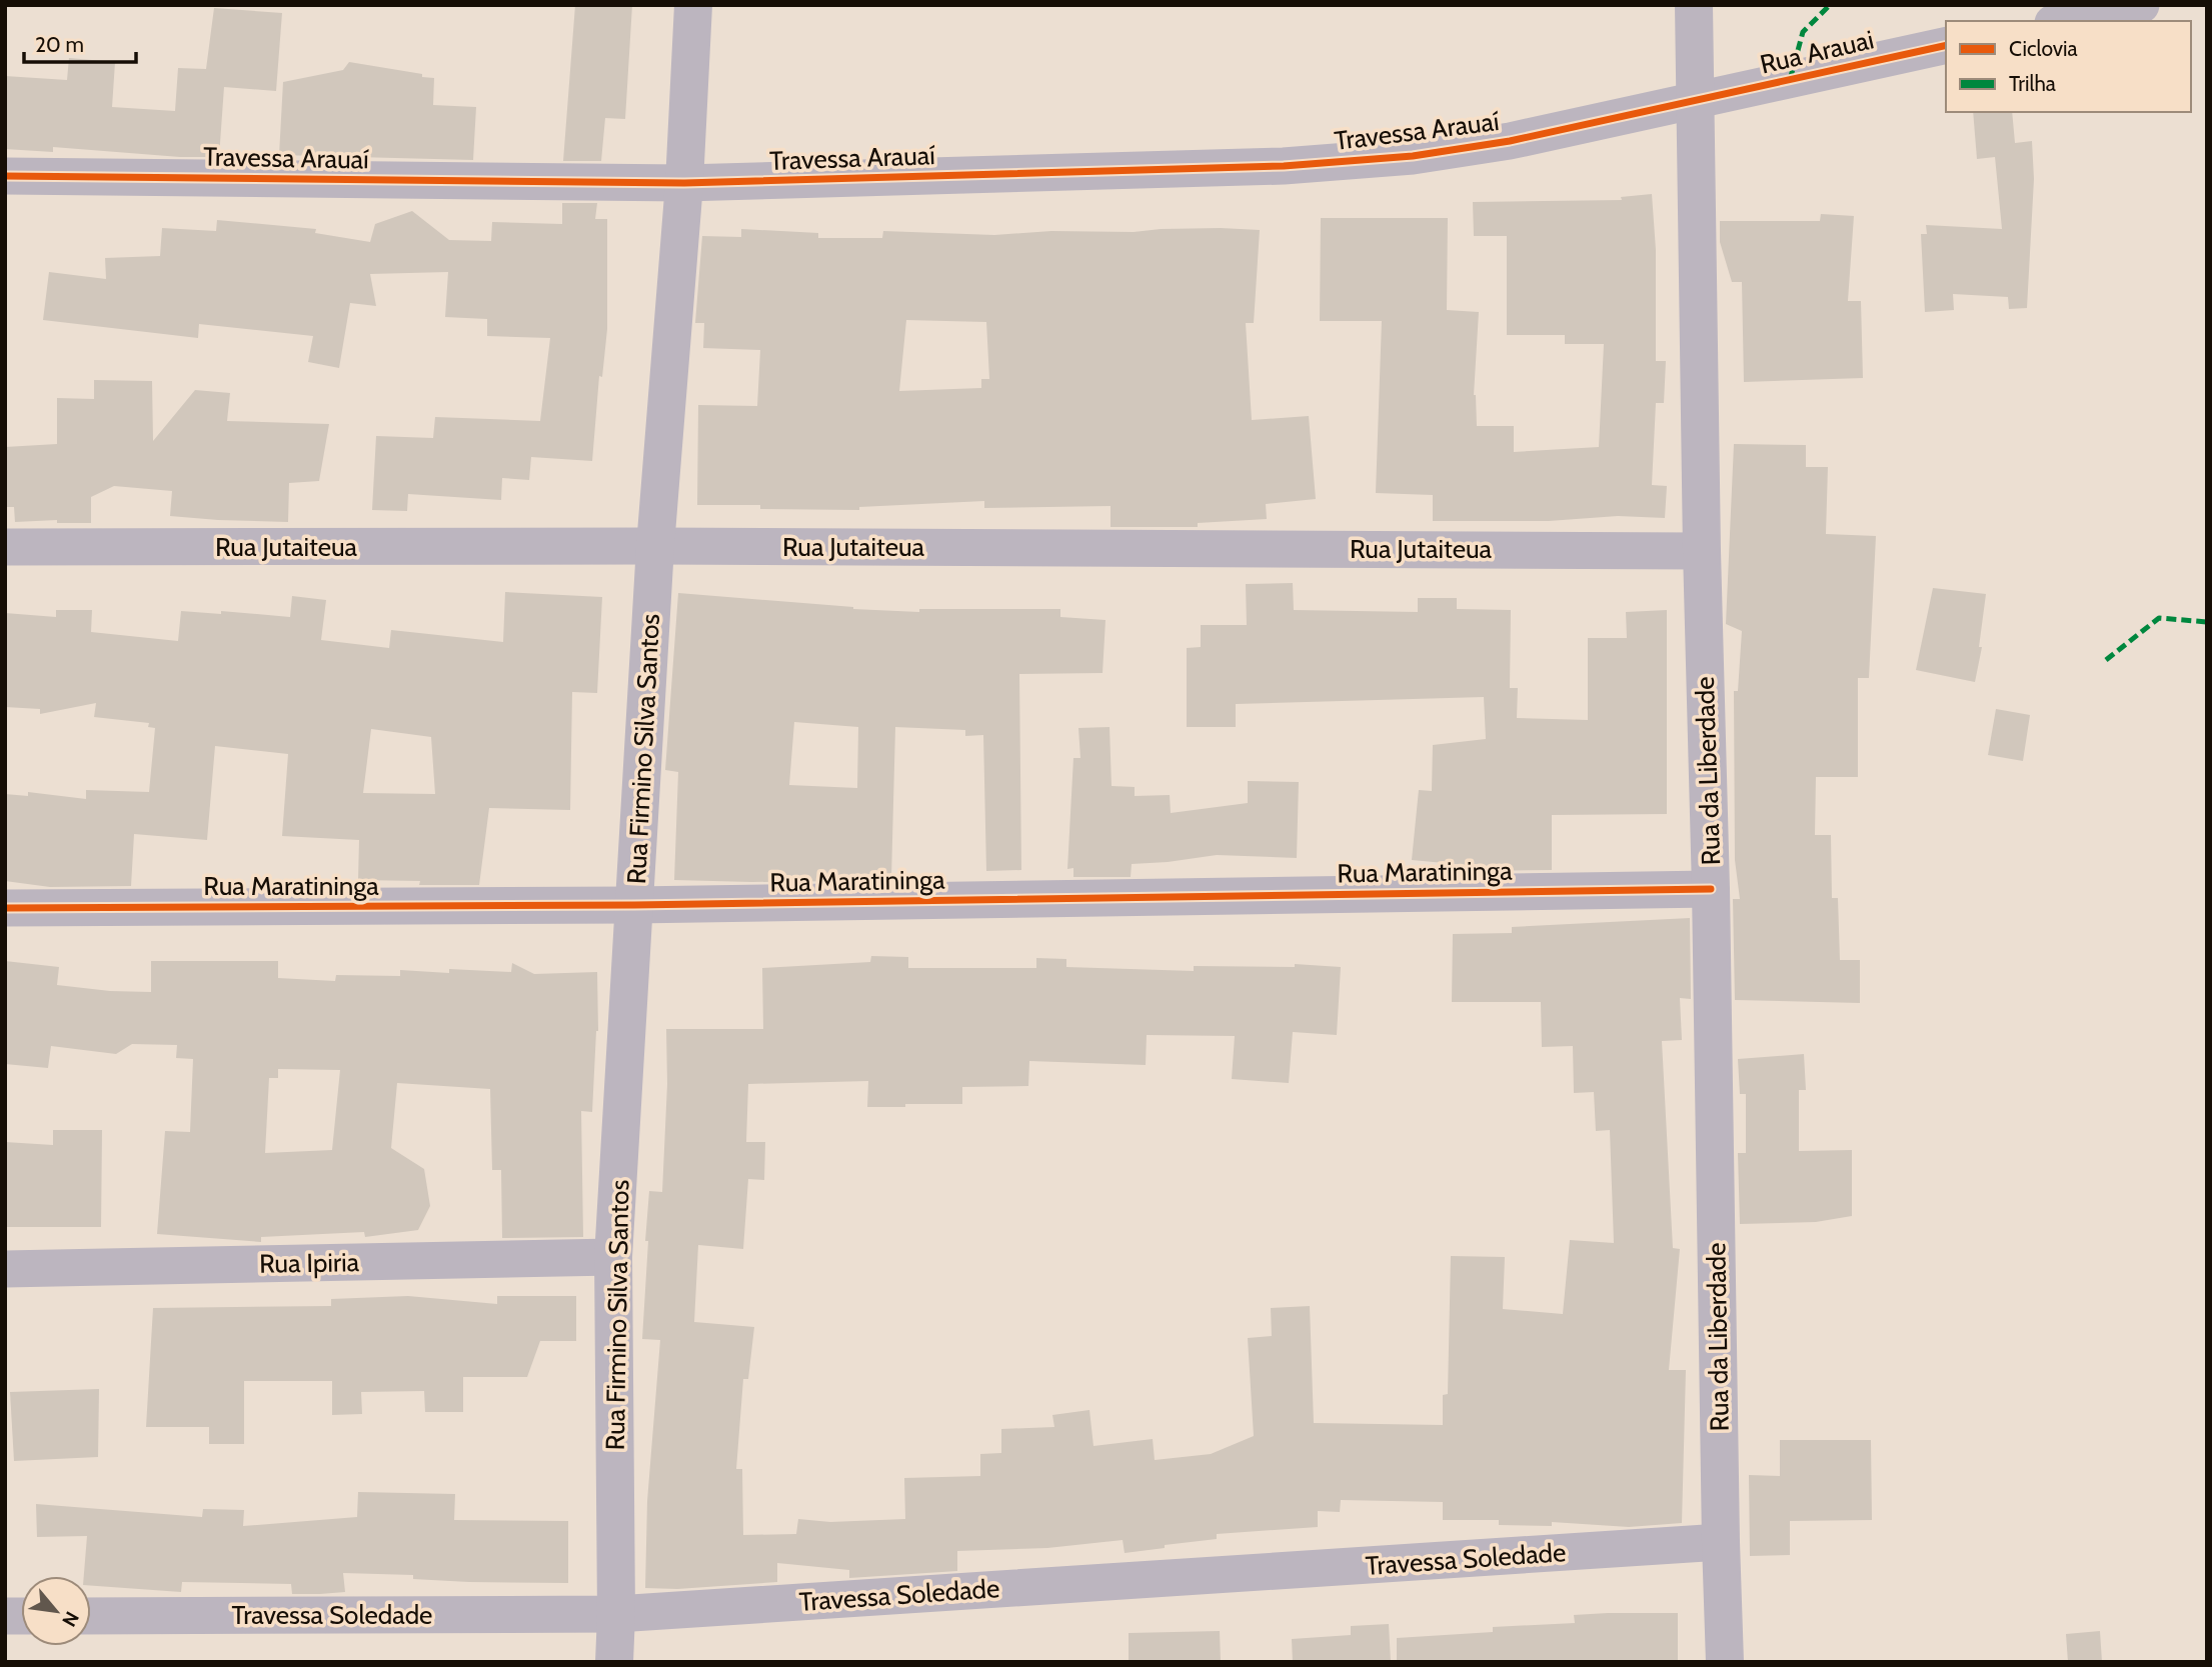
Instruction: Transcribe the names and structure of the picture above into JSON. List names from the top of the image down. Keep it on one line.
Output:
{"streets":{"street":["Rua Arauai","Travessa Arauaí","Rua Jutaiteua","Rua Firmino Silva Santos","Rua da Liberdade","Rua Maratininga","Rua Ipiria","Travessa Soledade"]},"crossings":[["Rua Arauai","Travessa Arauaí"],["Rua Arauai","Rua da Liberdade"],["Travessa Arauaí","Rua Firmino Silva Santos"],["Travessa Arauaí","Rua da Liberdade"],["Rua Jutaiteua","Rua Firmino Silva Santos"],["Rua Jutaiteua","Rua da Liberdade"],["Rua Firmino Silva Santos","Rua Maratininga"],["Rua Firmino Silva Santos","Rua Ipiria"],["Rua Firmino Silva Santos","Travessa Soledade"],["Rua da Liberdade","Rua Maratininga"],["Rua da Liberdade","Travessa Soledade"]],"legend":["Ciclovia","Trilha"],"scale_bar":"20 m","north":"bottom right"}
